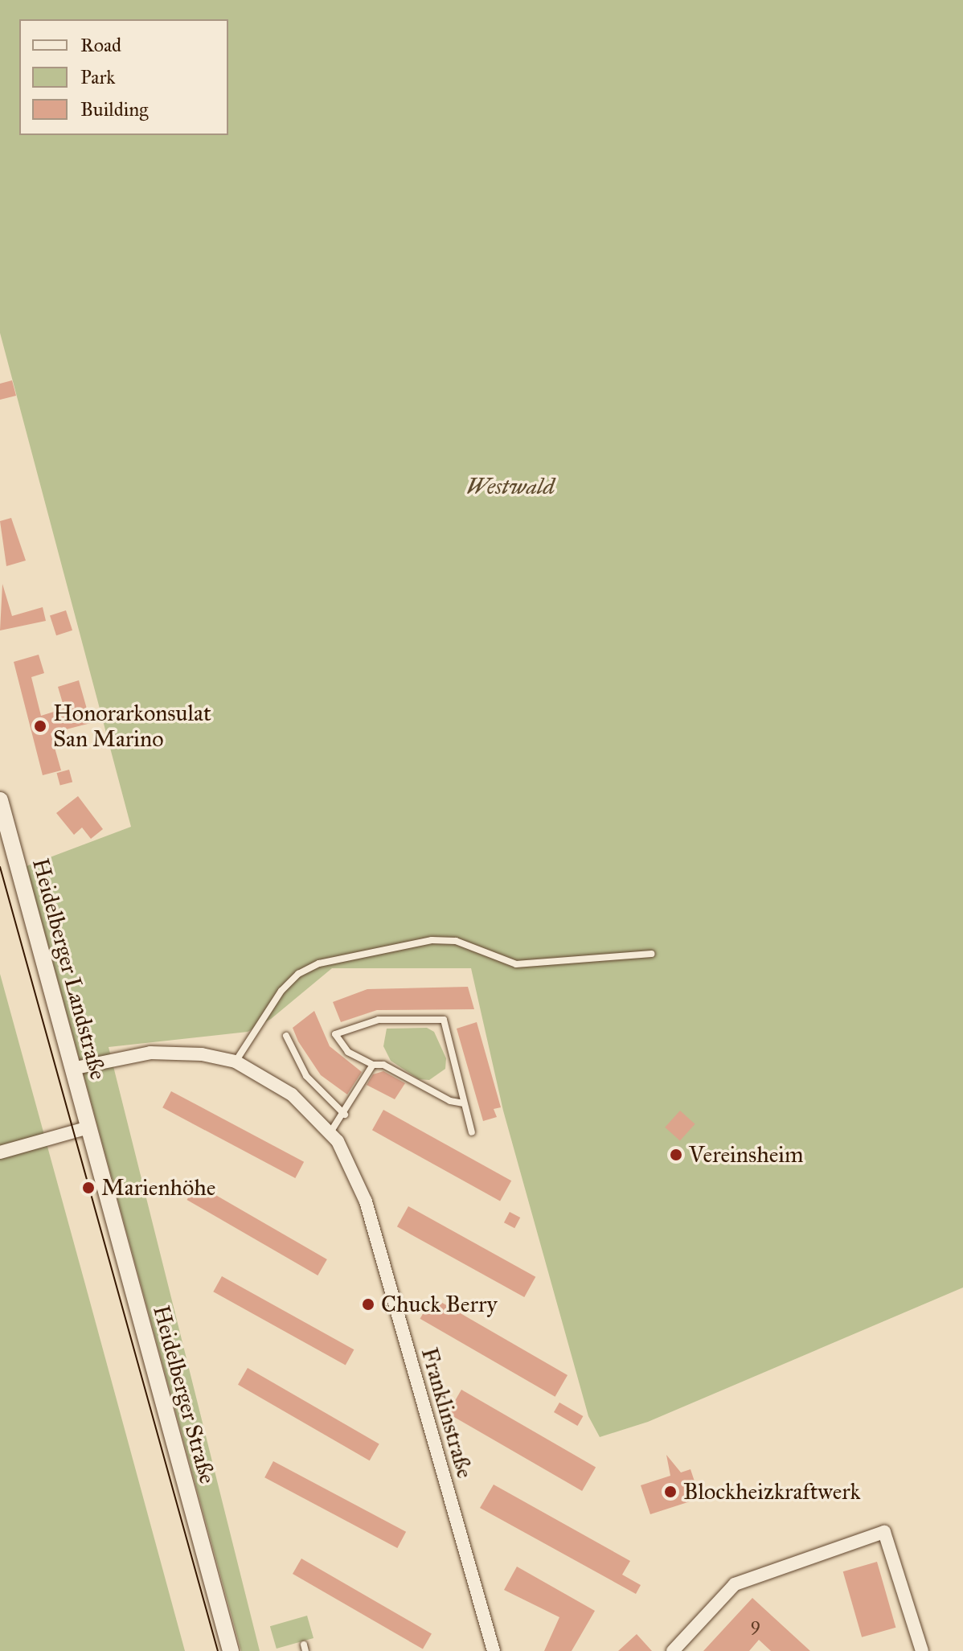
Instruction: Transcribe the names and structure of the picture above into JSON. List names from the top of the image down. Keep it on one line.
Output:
{"streets":{"street":["Heidelberger Landstraße","Heidelberger Straße","Franklinstraße"]},"crossings":[["Heidelberger Landstraße","Heidelberger Straße"],["Heidelberger Landstraße","Franklinstraße"]],"parks":["Westwald"],"places":["Honorarkonsulat San Marino","Vereinsheim","Marienhöhe","Chuck Berry","Blockheizkraftwerk"],"house_numbers":["9"],"legend":["Road","Park","Building"]}
